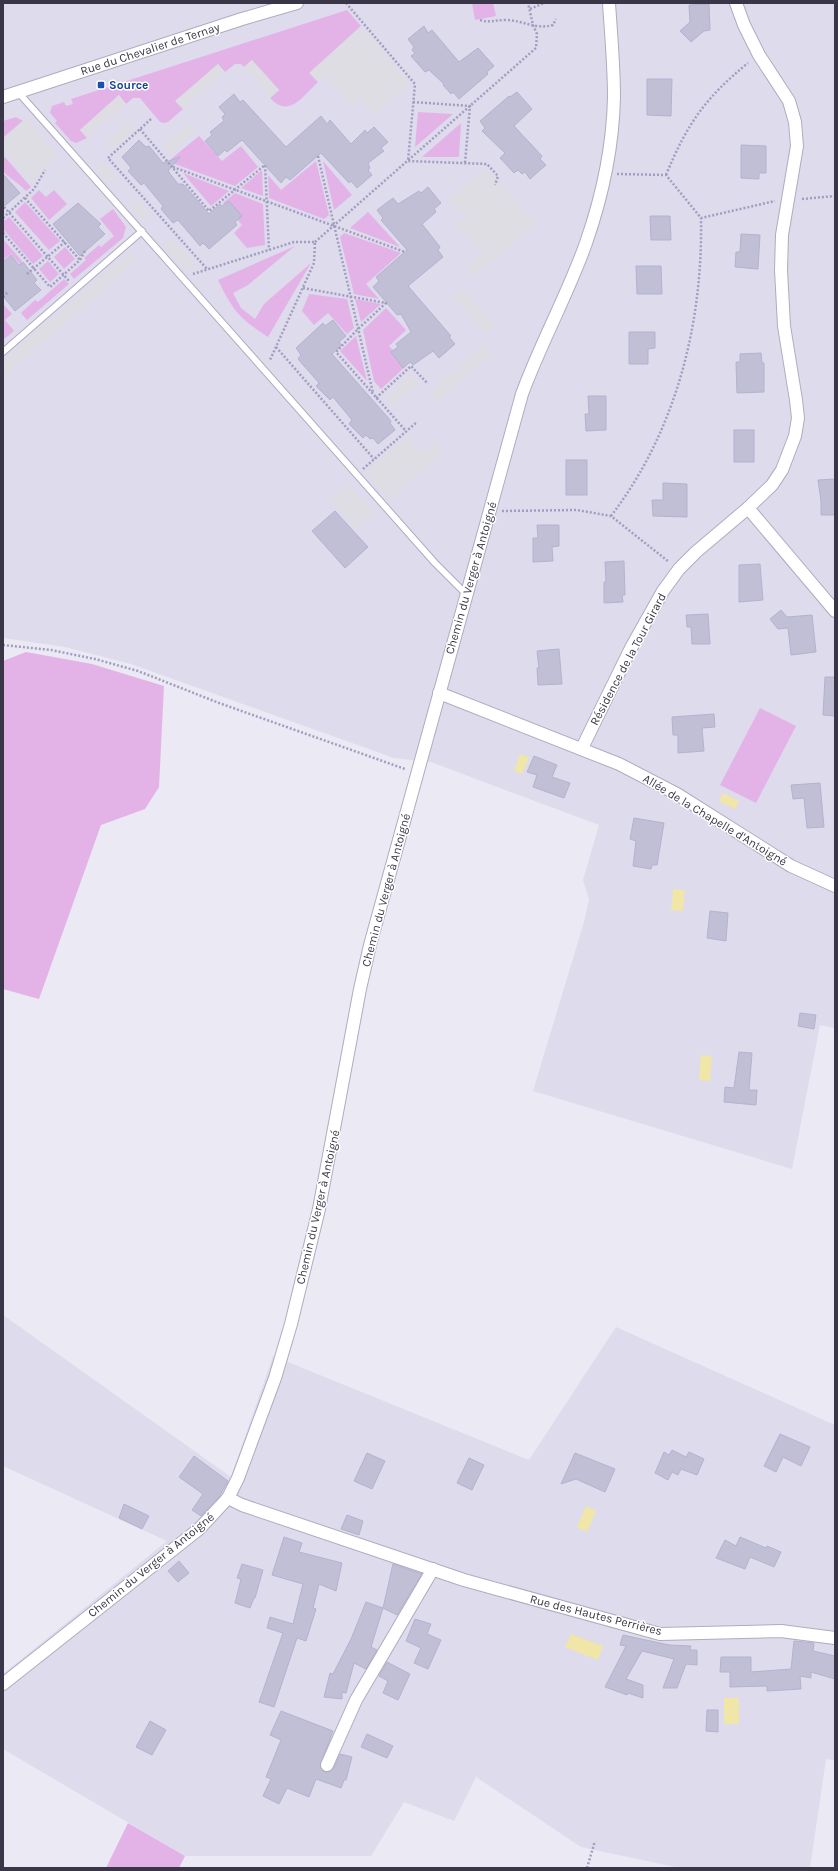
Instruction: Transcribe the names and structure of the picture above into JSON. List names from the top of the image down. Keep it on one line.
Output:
{"streets":{"street":["Rue du Chevalier de Ternay","Chemin du Verger à Antoigné","Résidence de la Tour Girard","Allée de la Chapelle d'Antoigné","Rue des Hautes Perrières"]},"crossings":[["Chemin du Verger à Antoigné","Allée de la Chapelle d'Antoigné"],["Chemin du Verger à Antoigné","Rue des Hautes Perrières"],["Résidence de la Tour Girard","Allée de la Chapelle d'Antoigné"]],"places":{"transit":["Source"]}}
